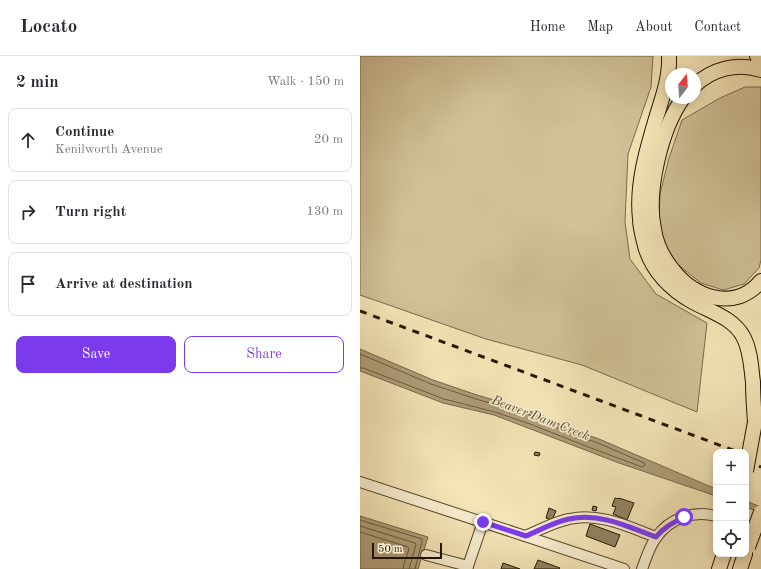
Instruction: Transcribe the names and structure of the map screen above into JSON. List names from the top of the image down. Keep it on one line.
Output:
{"water":["Beaver Dam Creek"],"scale_bar":"50 m","north":"top","page":{"header":"Locato","nav":["Home","Map","About","Contact"],"heading":["2 min","Walk · 150 m"],"list":[["Continue","Kenilworth Avenue","20 m"],["Turn right","130 m"],"Arrive at destination"],"buttons":["Save","Share"],"map_buttons":["+","−"],"scale":"50 m"}}
